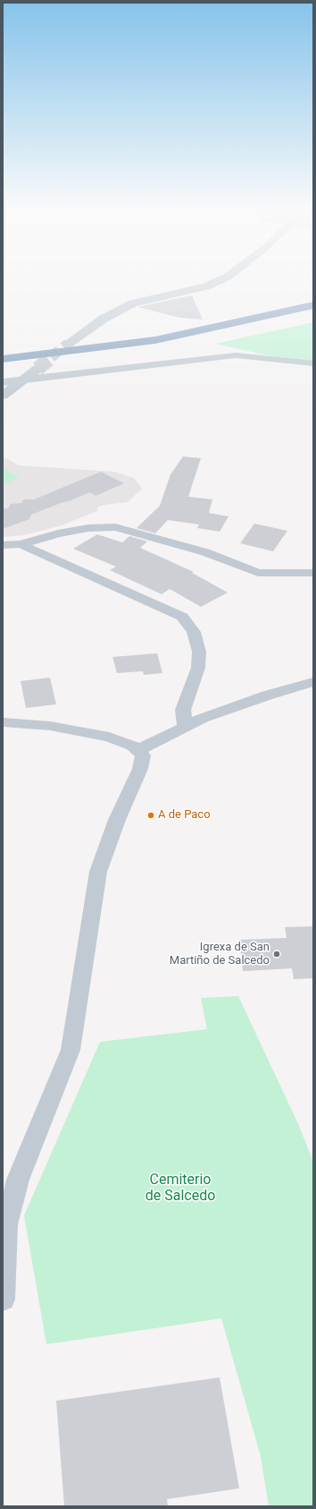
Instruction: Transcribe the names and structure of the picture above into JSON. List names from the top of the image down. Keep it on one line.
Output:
{"parks":["Cemiterio de Salcedo"],"places":["A de Paco","Igrexa de San Martiño de Salcedo"]}
